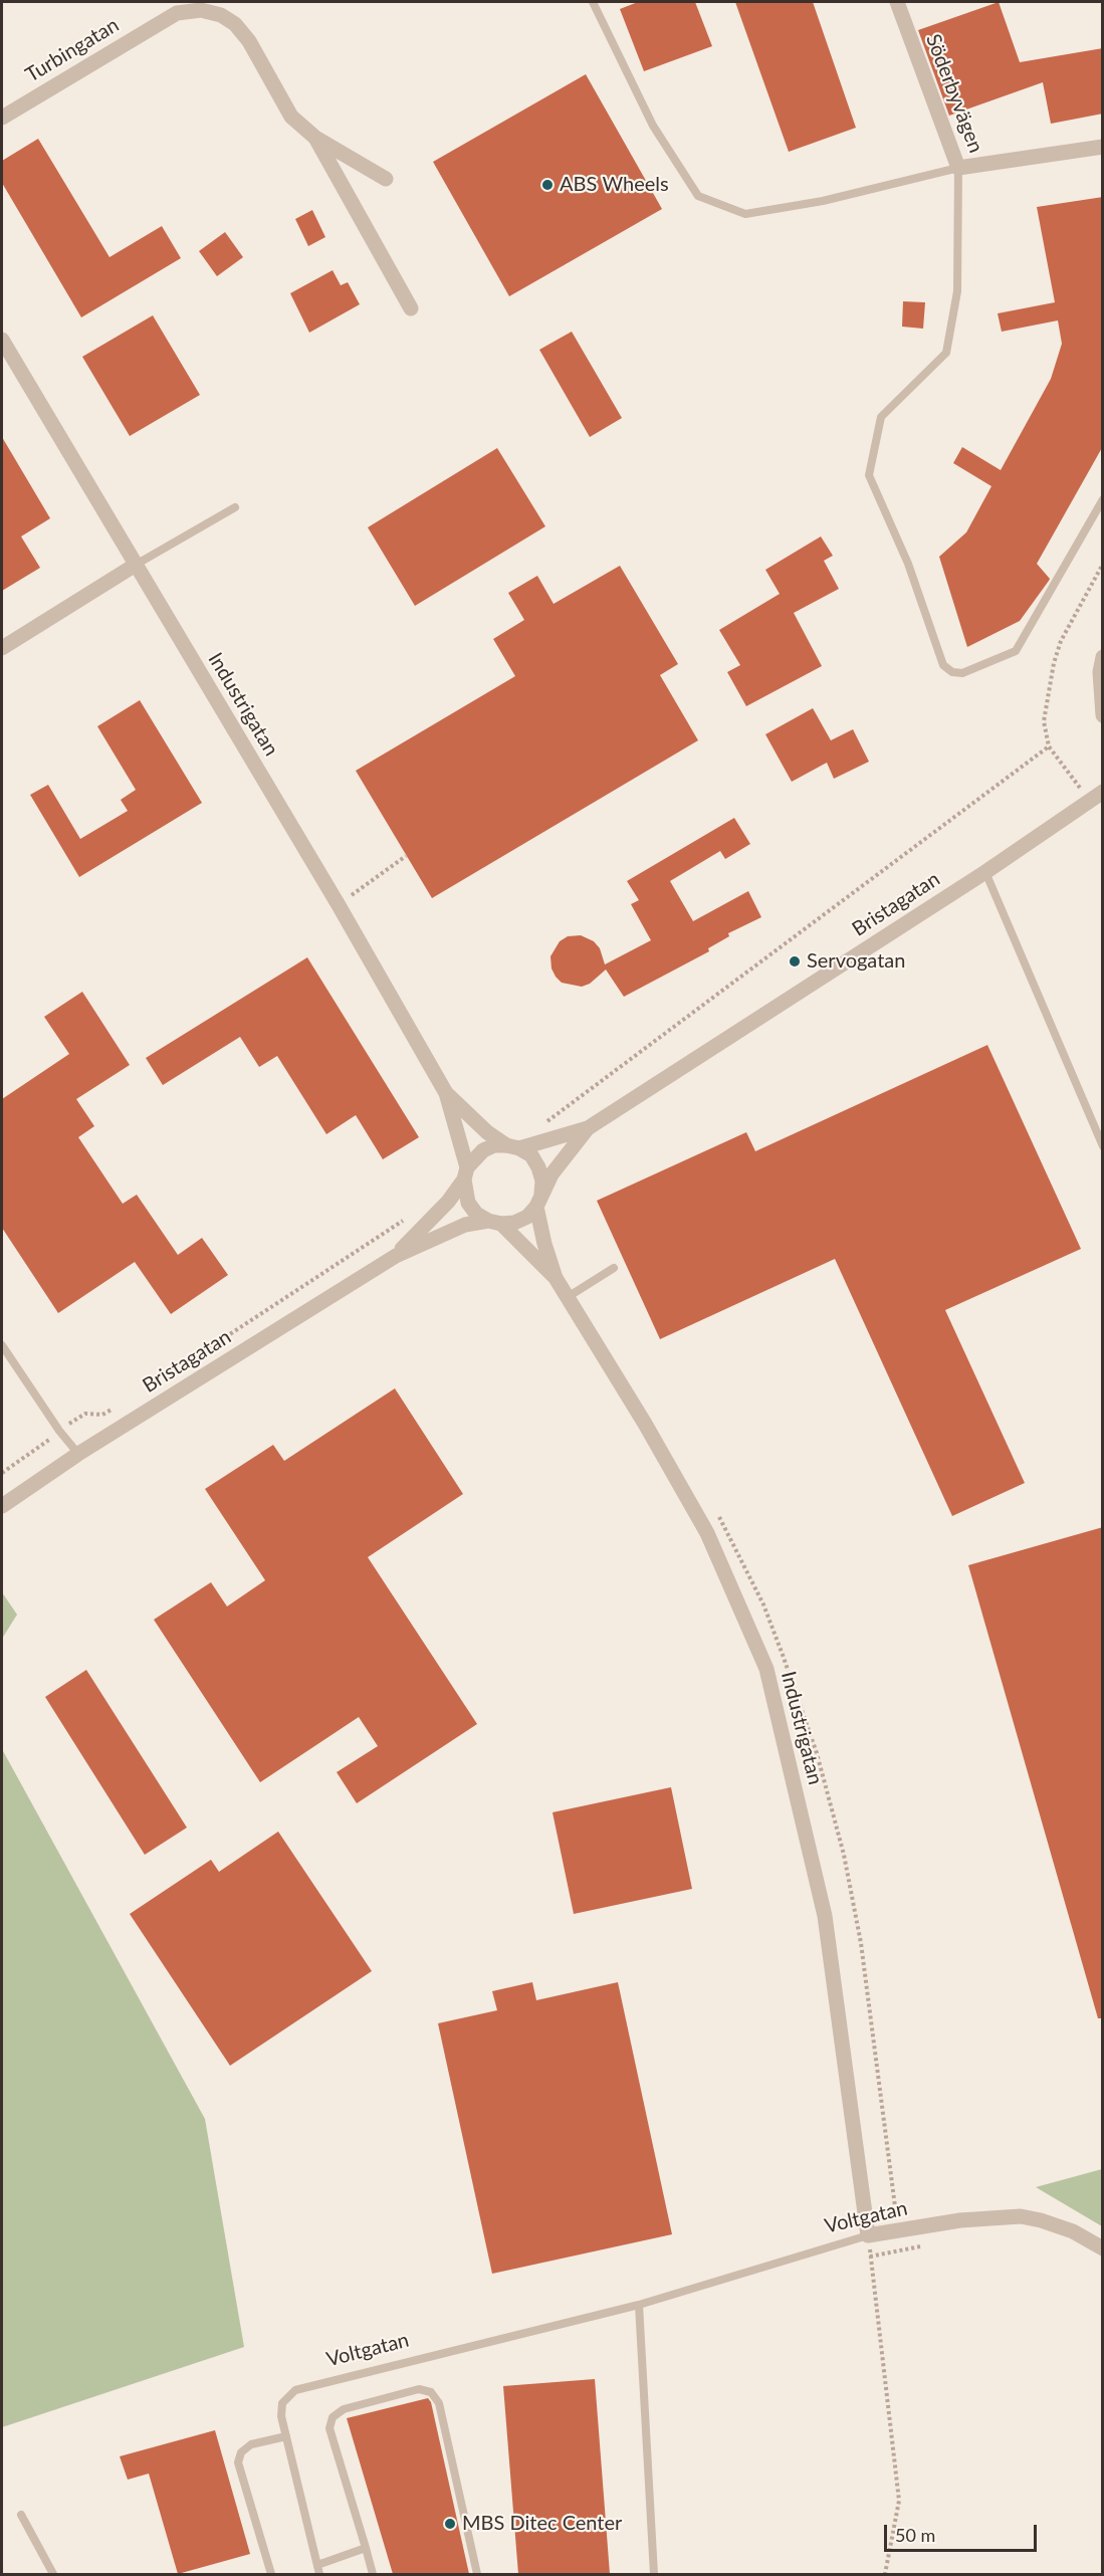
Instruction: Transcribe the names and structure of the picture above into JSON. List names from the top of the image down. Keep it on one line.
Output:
{"streets":{"street":["Turbingatan","Söderbyvägen","Industrigatan","Bristagatan","Voltgatan"]},"crossings":[["Industrigatan","Bristagatan"],["Industrigatan","Voltgatan"]],"places":["ABS Wheels","Servogatan","MBS Ditec Center"],"scale_bar":"50 m"}
